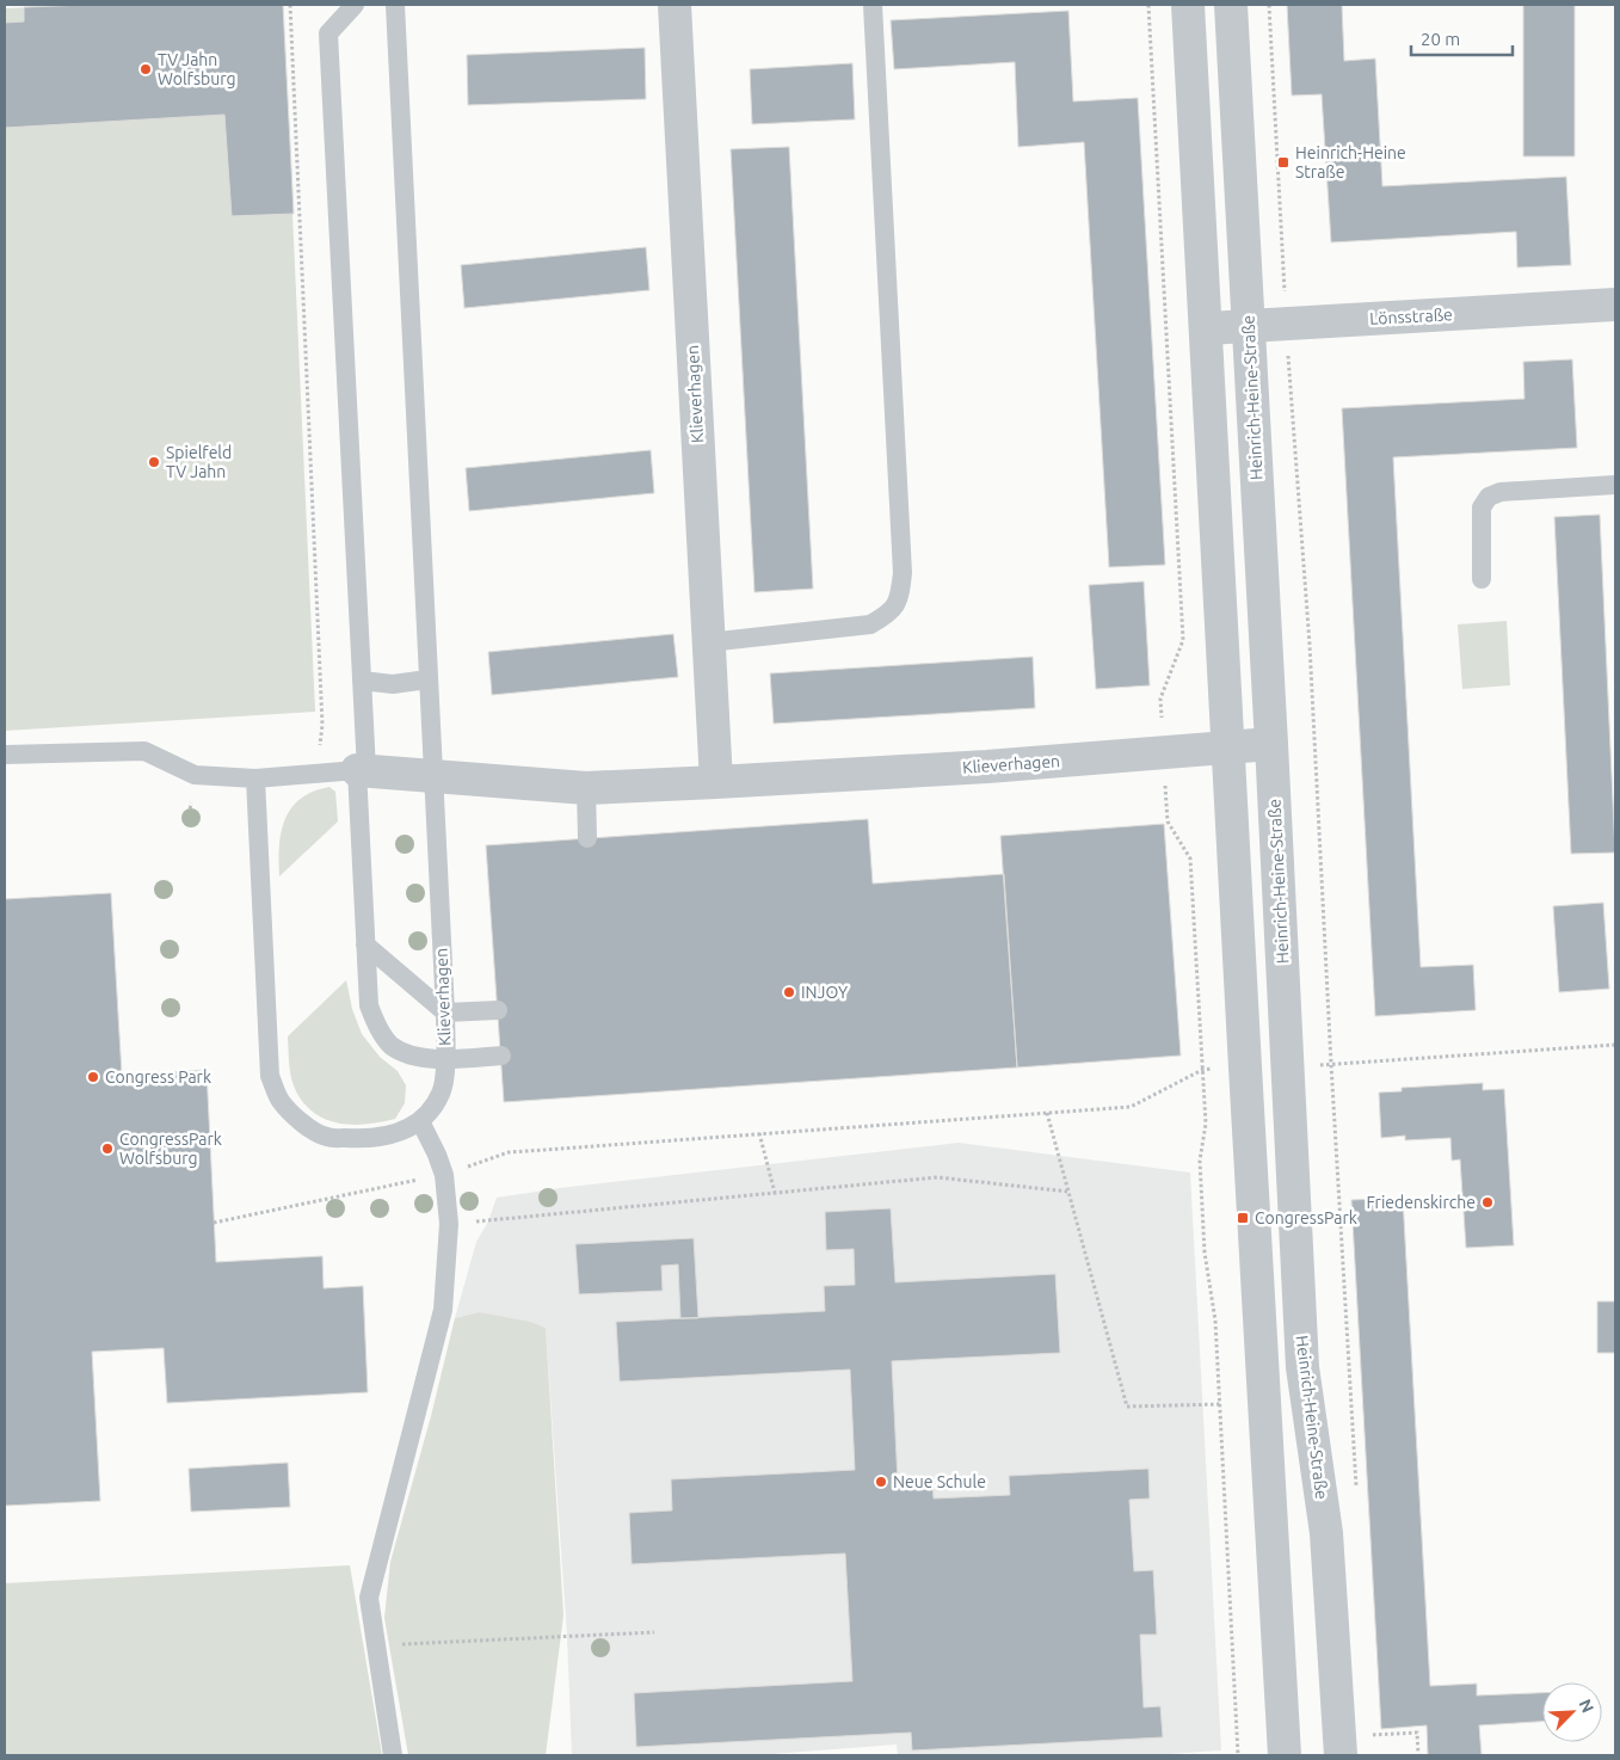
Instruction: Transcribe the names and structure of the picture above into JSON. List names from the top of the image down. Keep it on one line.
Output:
{"streets":{"street":["Lönsstraße","Klieverhagen","Heinrich-Heine-Straße"]},"crossings":[["Lönsstraße","Heinrich-Heine-Straße"],["Klieverhagen","Heinrich-Heine-Straße"]],"places":{"other":["TV Jahn Wolfsburg","Spielfeld TV Jahn","INJOY","Congress Park","CongressPark Wolfsburg","Friedenskirche","Neue Schule"],"transit":["Heinrich-Heine Straße","CongressPark"]},"scale_bar":"20 m","north":"top right"}
